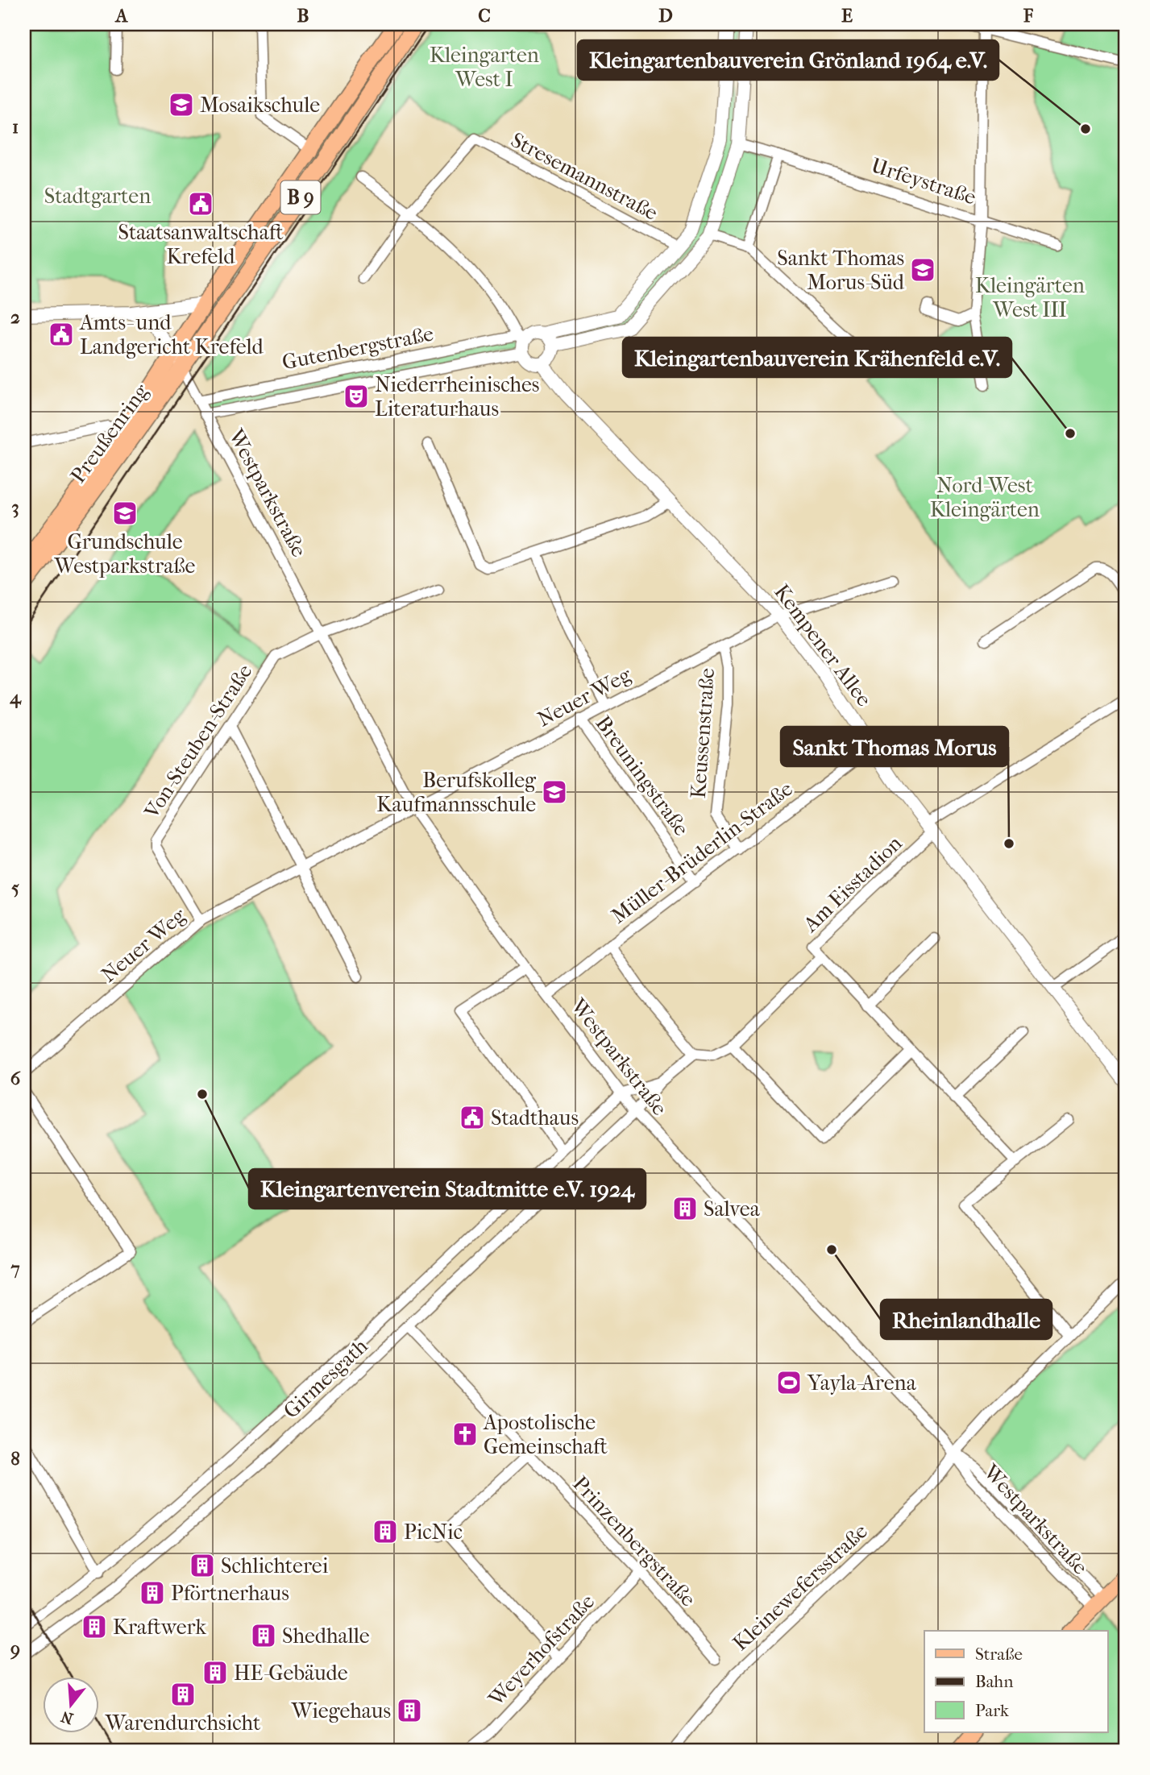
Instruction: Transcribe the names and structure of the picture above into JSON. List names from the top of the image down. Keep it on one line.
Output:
{"streets":{"main road":["B 9","Preußenring"],"street":["Stresemannstraße","Urfeystraße","Gutenbergstraße","Westparkstraße","Kempener Allee","Neuer Weg","Keussenstraße","Von-Steuben-Straße","Breuningstraße","Müller-Brüderlin-Straße","Am Eisstadion","Girmesgath","Prinzenbergstraße","Kleinewefersstraße","Weyerhofstraße"]},"crossings":[["Gutenbergstraße","Westparkstraße"],["Gutenbergstraße","Kempener Allee"],["Preußenring","Westparkstraße"],["Westparkstraße","Neuer Weg"],["Westparkstraße","Von-Steuben-Straße"],["Westparkstraße","Müller-Brüderlin-Straße"],["Westparkstraße","Girmesgath"],["Westparkstraße","Kleinewefersstraße"],["Kempener Allee","Neuer Weg"],["Kempener Allee","Müller-Brüderlin-Straße"],["Kempener Allee","Am Eisstadion"],["Neuer Weg","Keussenstraße"],["Neuer Weg","Von-Steuben-Straße"],["Neuer Weg","Breuningstraße"],["Keussenstraße","Müller-Brüderlin-Straße"],["Breuningstraße","Müller-Brüderlin-Straße"],["Müller-Brüderlin-Straße","Am Eisstadion"],["Girmesgath","Prinzenbergstraße"],["Prinzenbergstraße","Weyerhofstraße"]],"parks":["Kleingarten West I","Stadtgarten","Kleingärten West III","Nord-West Kleingärten"],"places":{"school or university":["Mosaikschule","Sankt Thomas Morus-Süd","Grundschule Westparkstraße","Berufskolleg Kaufmannsschule"],"other":["Kleingartenbauverein Grönland 1964 e.V.","Kleingartenbauverein Krähenfeld e.V.","Sankt Thomas Morus","Kleingartenverein Stadtmitte e.V. 1924","Rheinlandhalle"],"public building":["Staatsanwaltschaft Krefeld","Amts- und Landgericht Krefeld","Stadthaus"],"theatre":["Niederrheinisches Literaturhaus"],"building":["Salvea","PicNic","Schlichterei","Pförtnerhaus","Kraftwerk","Shedhalle","HE-Gebäude","Warendurchsicht","Wiegehaus"],"sports":["Yayla-Arena"],"church":["Apostolische Gemeinschaft"]},"legend":["Straße","Bahn","Park"],"north":"bottom","grid":{"columns":["A","B","C","D","E","F"],"rows":["1","2","3","4","5","6","7","8","9"]}}
